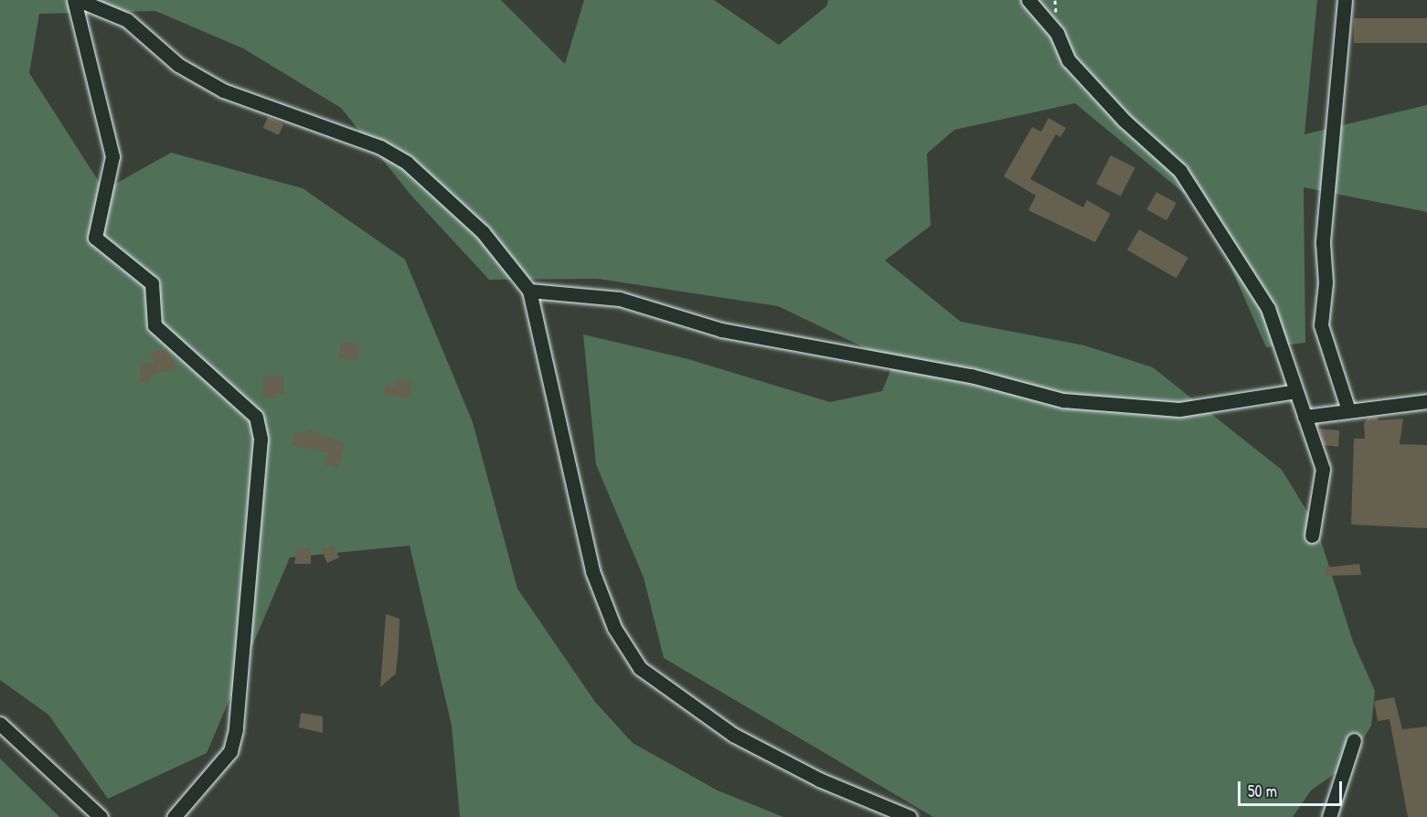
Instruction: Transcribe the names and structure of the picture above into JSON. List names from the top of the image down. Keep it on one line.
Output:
{"scale_bar":"50 m"}
